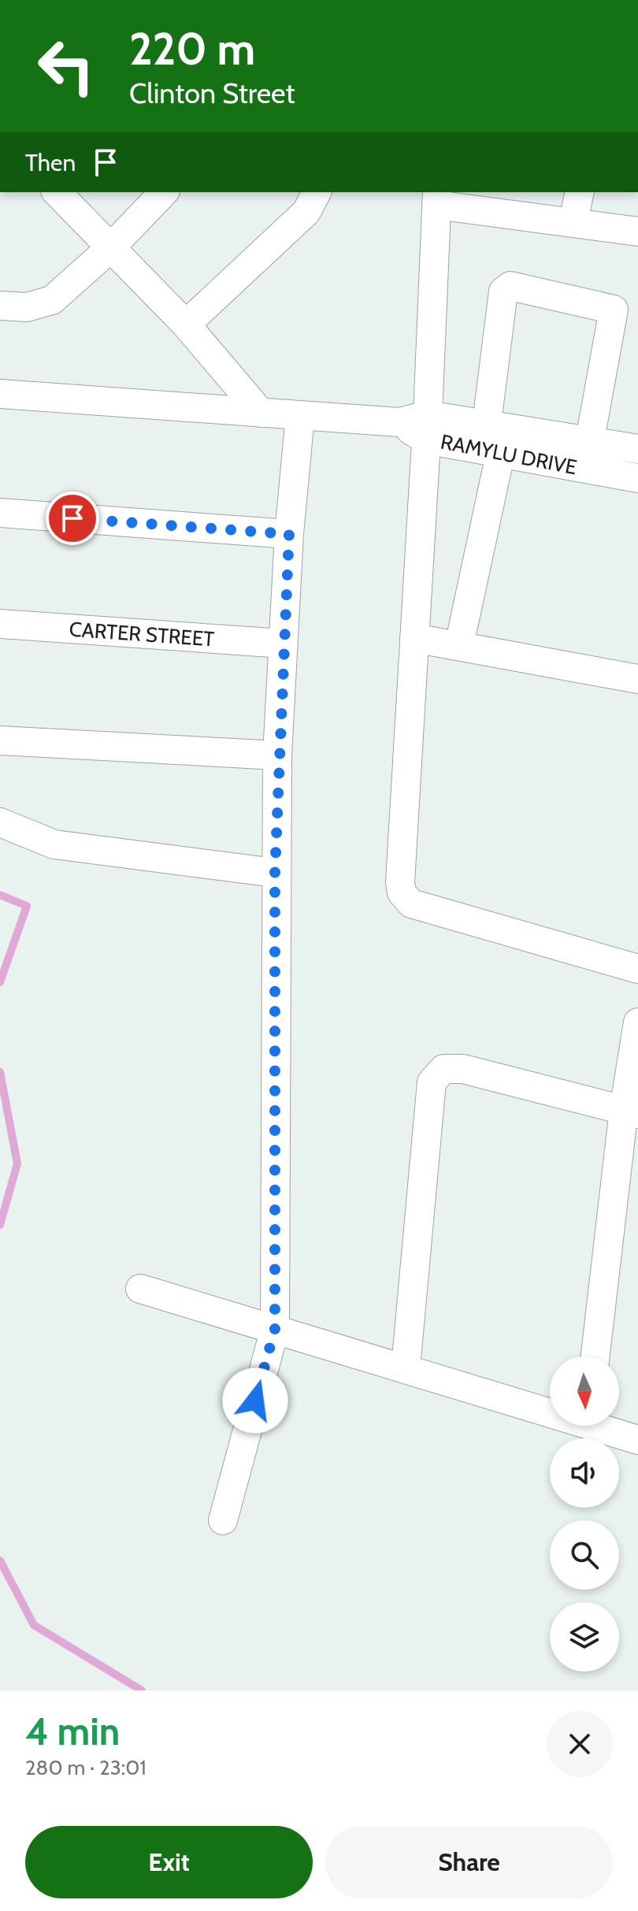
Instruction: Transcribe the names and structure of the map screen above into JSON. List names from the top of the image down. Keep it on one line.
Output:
{"streets":{"street":["RAMYLU DRIVE","CARTER STREET"]},"north":"bottom","page":{"turn":["220 m","Clinton Street"],"then":"Then","heading":["4 min","280 m · 23:01"],"buttons":["Exit","Share"]}}
